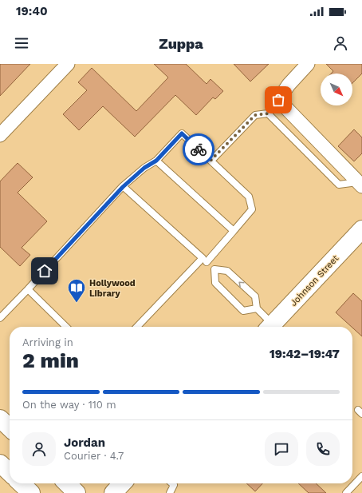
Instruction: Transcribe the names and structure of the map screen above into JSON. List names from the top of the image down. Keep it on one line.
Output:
{"streets":{"street":["Johnson Street"]},"places":{"library":["Hollywood Library"]},"north":"bottom right","page":{"status":"19:40","header":"Zuppa","heading":["2 min","Arriving in","19:42–19:47"],"panel":["Jordan","Courier · 4.7"],"bar":"On the way · 110 m"}}
